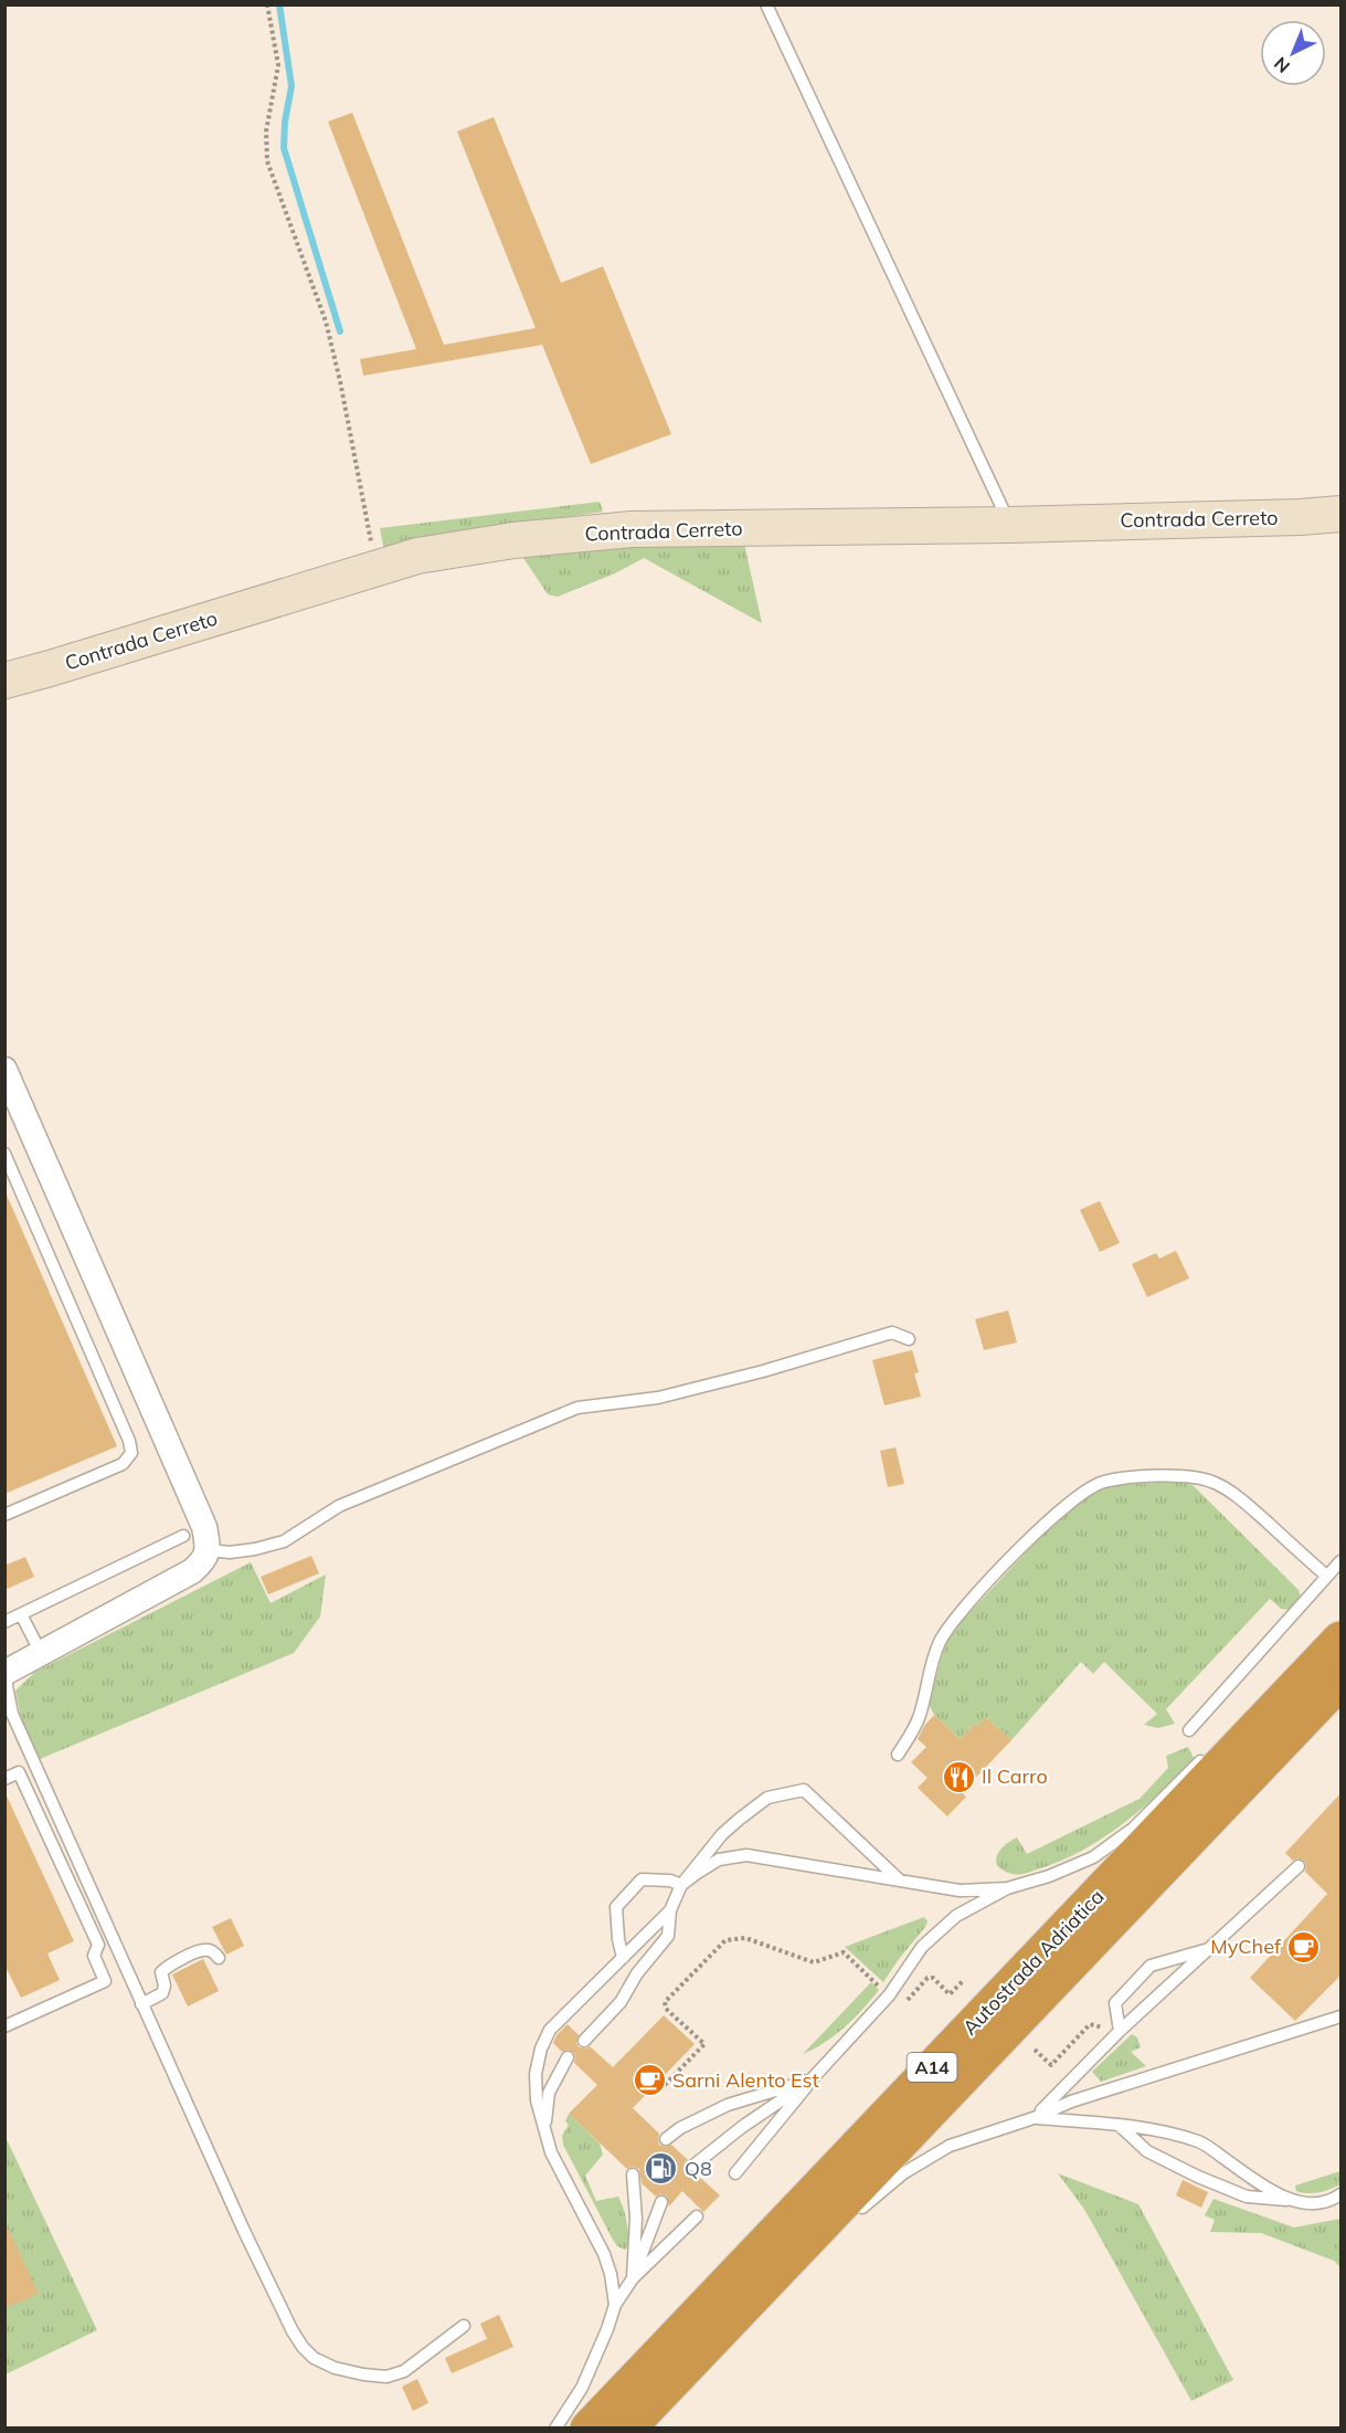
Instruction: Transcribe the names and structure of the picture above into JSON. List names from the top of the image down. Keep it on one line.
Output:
{"streets":{"highway":["Autostrada Adriatica","A14"],"main road":["Contrada Cerreto"]},"places":{"restaurant":["Il Carro"],"cafe":["MyChef","Sarni Alento Est"],"fuel station":["Q8"]},"north":"bottom left"}
